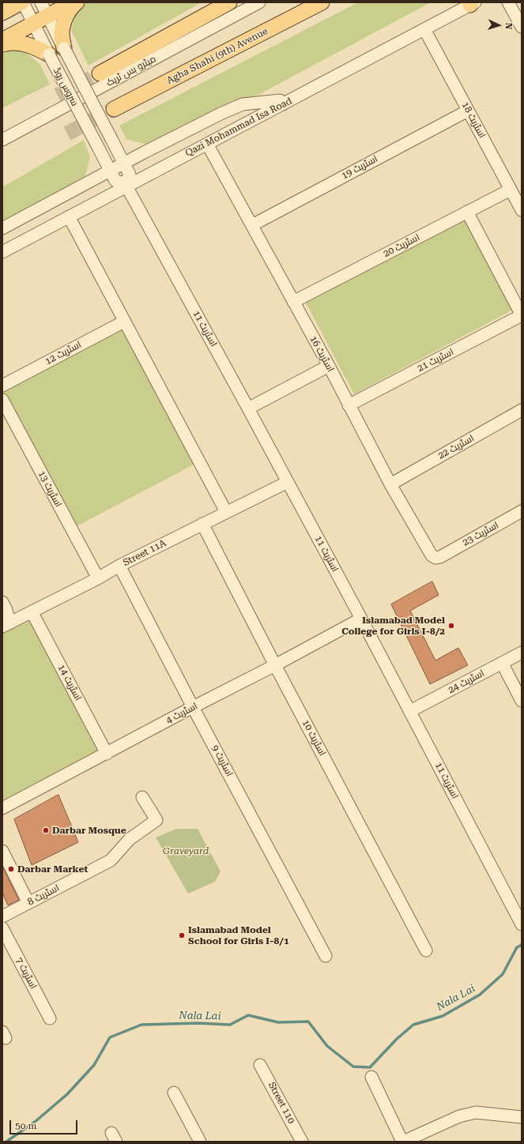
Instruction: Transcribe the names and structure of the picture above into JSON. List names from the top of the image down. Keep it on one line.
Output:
{"streets":{"main road":["Agha Shahi (9th) Avenue"],"street":["میٹرو بس ٹریک","سروس روڈ","اسٹریٹ 18","Qazi Mohammad Isa Road","اسٹریٹ 19","اسٹریٹ 20","اسٹریٹ 11","اسٹریٹ 12","اسٹریٹ 16","اسٹریٹ 21","اسٹریٹ 22","اسٹریٹ 13","اسٹریٹ 23","Street 11A","اسٹریٹ 24","اسٹریٹ 14","اسٹریٹ 4","اسٹریٹ 10","اسٹریٹ 9","اسٹریٹ 8","اسٹریٹ 7","Street 110"]},"crossings":[["سروس روڈ","Qazi Mohammad Isa Road"],["سروس روڈ","اسٹریٹ 11"],["اسٹریٹ 18","Qazi Mohammad Isa Road"],["اسٹریٹ 18","اسٹریٹ 19"],["اسٹریٹ 18","اسٹریٹ 20"],["Qazi Mohammad Isa Road","اسٹریٹ 11"],["Qazi Mohammad Isa Road","اسٹریٹ 16"],["اسٹریٹ 19","اسٹریٹ 16"],["اسٹریٹ 20","اسٹریٹ 16"],["اسٹریٹ 11","Street 11A"],["اسٹریٹ 11","اسٹریٹ 24"],["اسٹریٹ 11","اسٹریٹ 4"],["اسٹریٹ 16","اسٹریٹ 21"],["اسٹریٹ 16","اسٹریٹ 22"],["اسٹریٹ 16","اسٹریٹ 23"],["اسٹریٹ 13","Street 11A"],["Street 11A","اسٹریٹ 14"],["Street 11A","اسٹریٹ 10"],["Street 11A","اسٹریٹ 9"],["اسٹریٹ 14","اسٹریٹ 4"],["اسٹریٹ 4","اسٹریٹ 10"],["اسٹریٹ 4","اسٹریٹ 9"]],"water":["Nala Lai"],"parks":["Graveyard"],"places":["Islamabad Model College for Girls I-8/2","Darbar Mosque","Darbar Market","Islamabad Model School for Girls I-8/1"],"scale_bar":"50 m","north":"right"}
